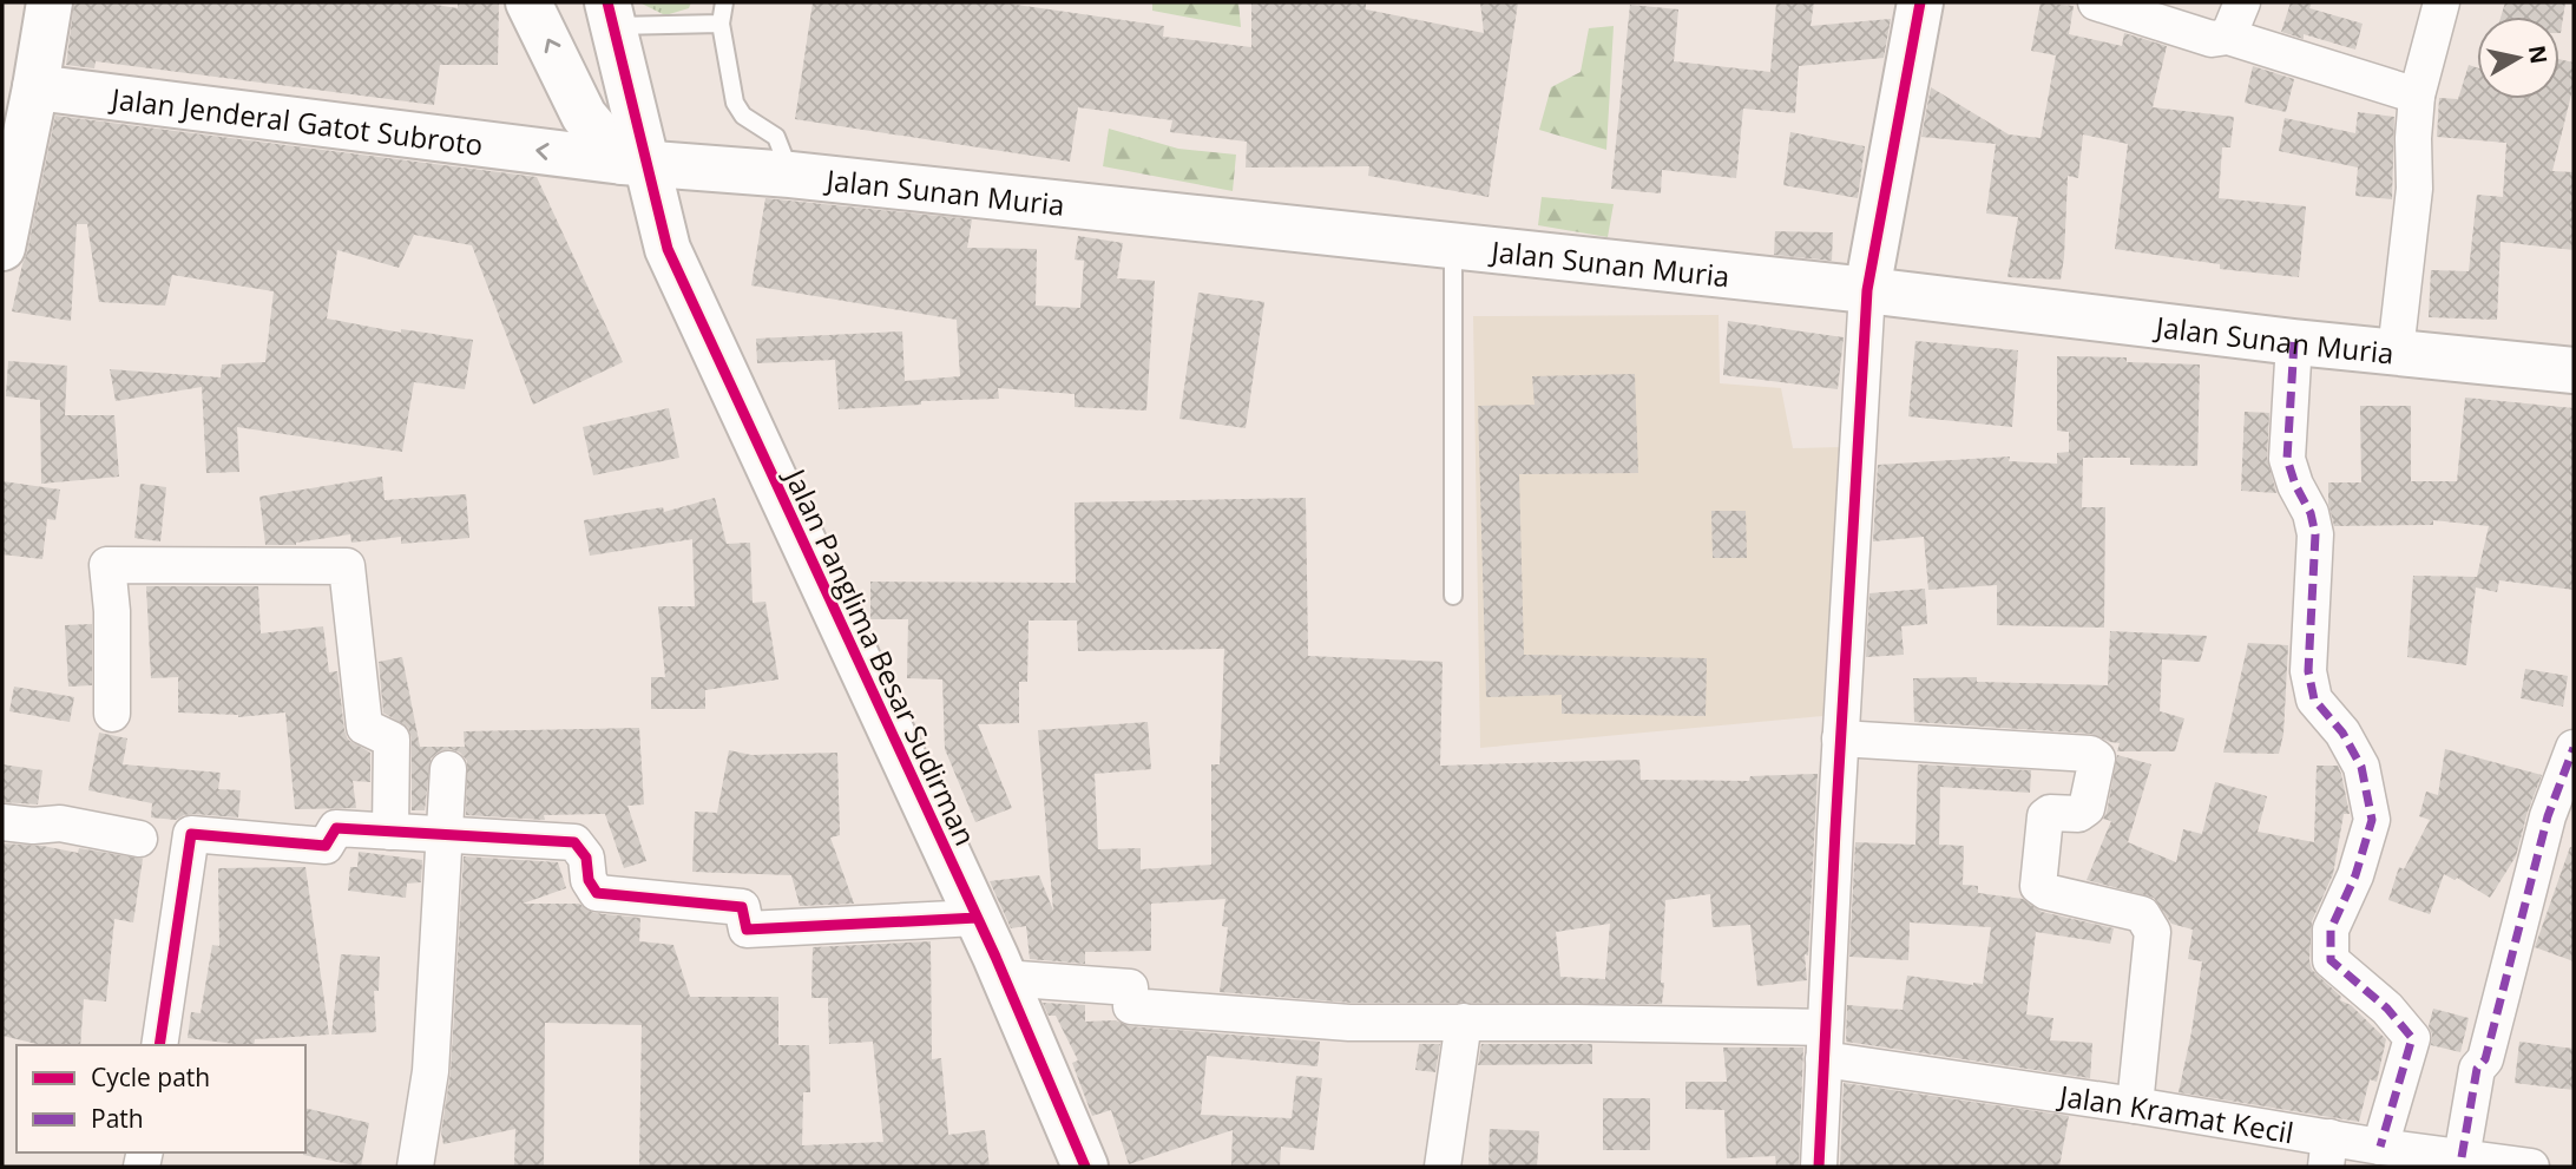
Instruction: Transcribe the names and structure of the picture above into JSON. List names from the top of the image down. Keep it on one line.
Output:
{"streets":{"main road":["Jalan Jenderal Gatot Subroto","Jalan Sunan Muria","Jalan Panglima Besar Sudirman"],"street":["Jalan Kramat Kecil"]},"crossings":[["Jalan Jenderal Gatot Subroto","Jalan Sunan Muria"],["Jalan Jenderal Gatot Subroto","Jalan Panglima Besar Sudirman"],["Jalan Sunan Muria","Jalan Panglima Besar Sudirman"],["Jalan Panglima Besar Sudirman","Jalan Kramat Kecil"]],"one_way":["Jalan Jenderal Gatot Subroto"],"legend":["Cycle path","Path"],"north":"right"}
